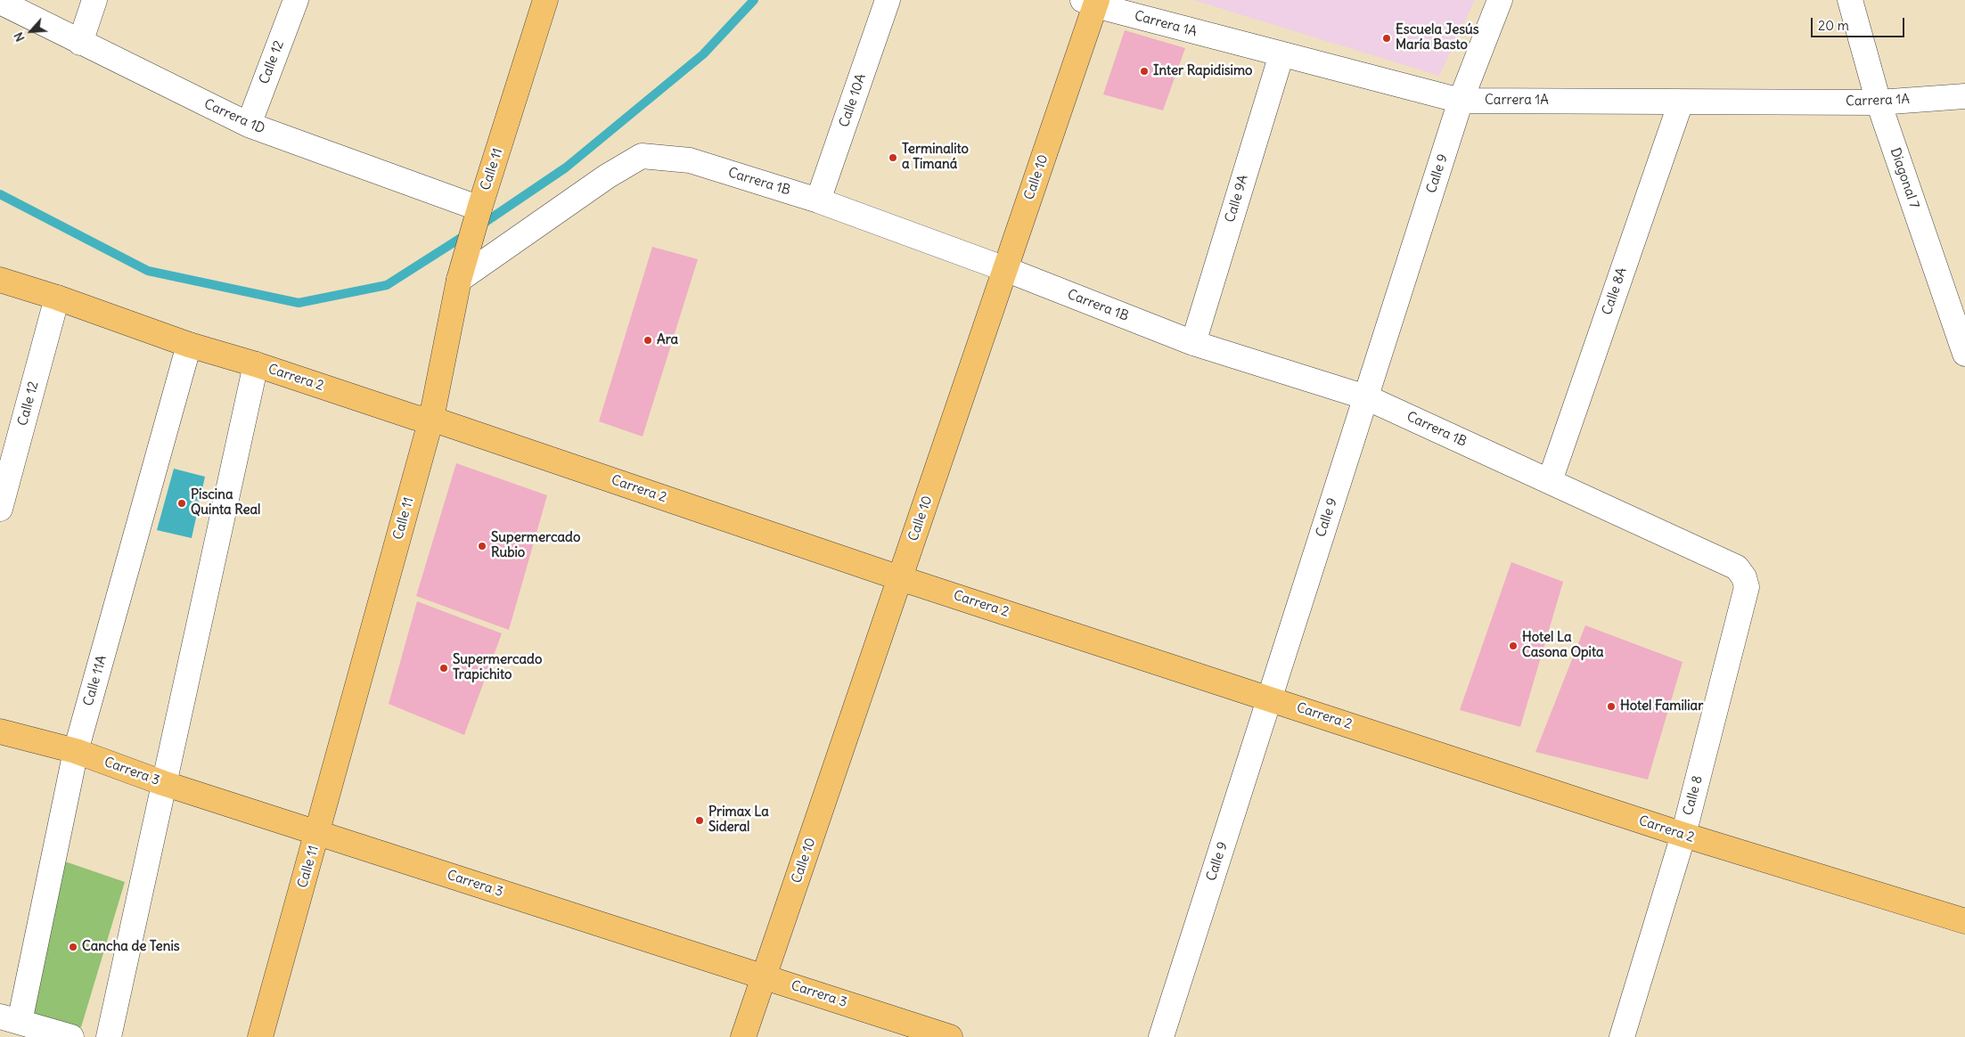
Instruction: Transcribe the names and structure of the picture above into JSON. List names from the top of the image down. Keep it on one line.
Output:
{"streets":{"main road":["Calle 11","Calle 10","Carrera 2","Carrera 3"],"street":["Carrera 1A","Calle 12","Calle 10A","Carrera 1D","Calle 9","Diagonal 7","Carrera 1B","Calle 9A","Calle 8A","Calle 11A","Calle 8"]},"crossings":[["Carrera 1A","Calle 9"],["Carrera 1A","Calle 10"],["Carrera 1A","Diagonal 7"],["Carrera 1A","Calle 9A"],["Carrera 1A","Calle 8A"],["Calle 12","Carrera 1D"],["Calle 12","Carrera 2"],["Calle 10A","Carrera 1B"],["Carrera 1D","Calle 11"],["Calle 11","Carrera 1B"],["Calle 11","Carrera 2"],["Calle 11","Carrera 3"],["Calle 9","Carrera 1B"],["Calle 9","Carrera 2"],["Calle 10","Carrera 1B"],["Calle 10","Carrera 2"],["Calle 10","Carrera 3"],["Carrera 1B","Calle 9A"],["Carrera 1B","Calle 8A"],["Carrera 1B","Calle 8"],["Carrera 2","Calle 11A"],["Carrera 2","Calle 8"],["Calle 11A","Carrera 3"]],"places":["Escuela Jesús María Basto","Inter Rapidisimo","Terminalito a Timaná","Ara","Piscina Quinta Real","Supermercado Rubio","Hotel La Casona Opita","Supermercado Trapichito","Hotel Familiar","Primax La Sideral","Cancha de Tenis"],"scale_bar":"20 m","north":"bottom left"}
